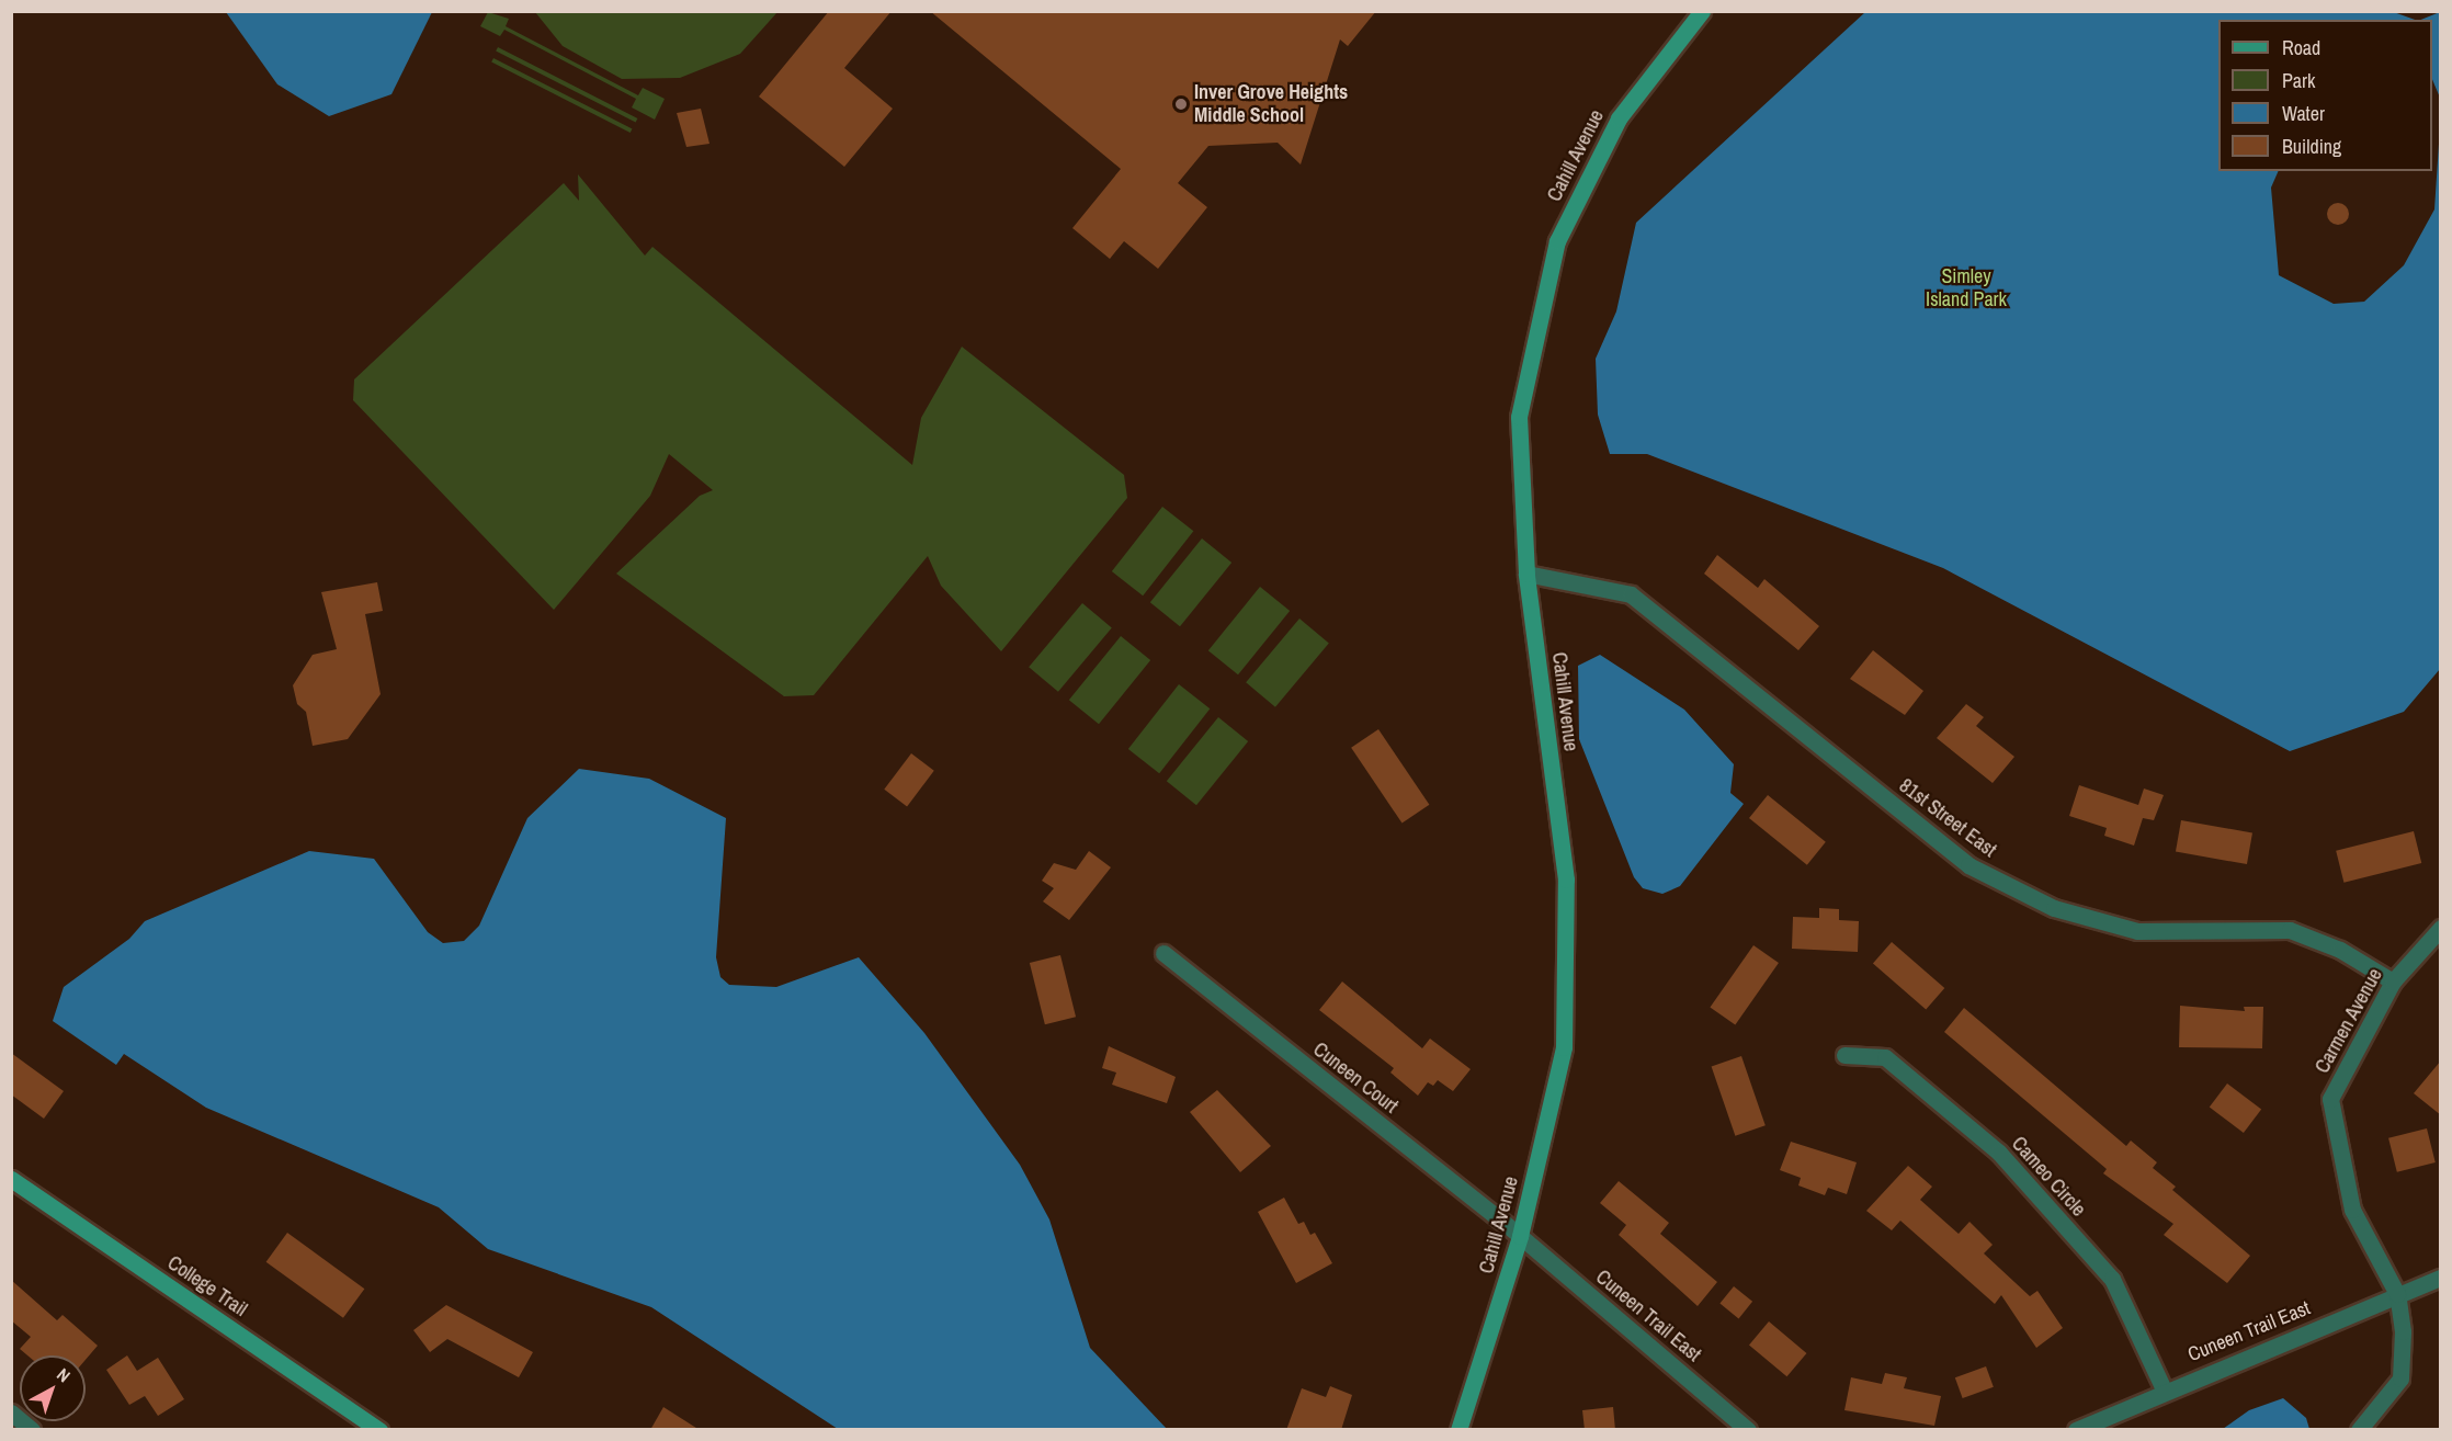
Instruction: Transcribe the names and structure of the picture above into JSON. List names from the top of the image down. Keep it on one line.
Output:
{"streets":{"street":["Cahill Avenue","81st Street East","Carmen Avenue","Cuneen Court","Cameo Circle","College Trail","Cuneen Trail East"]},"crossings":[["Cahill Avenue","81st Street East"],["Cahill Avenue","Cuneen Court"],["Cahill Avenue","Cuneen Trail East"],["81st Street East","Carmen Avenue"],["Carmen Avenue","Cuneen Trail East"],["Cuneen Court","Cuneen Trail East"],["Cameo Circle","Cuneen Trail East"]],"parks":["Simley Island Park"],"places":["Inver Grove Heights Middle School"],"legend":["Road","Park","Water","Building"],"north":"top right"}
